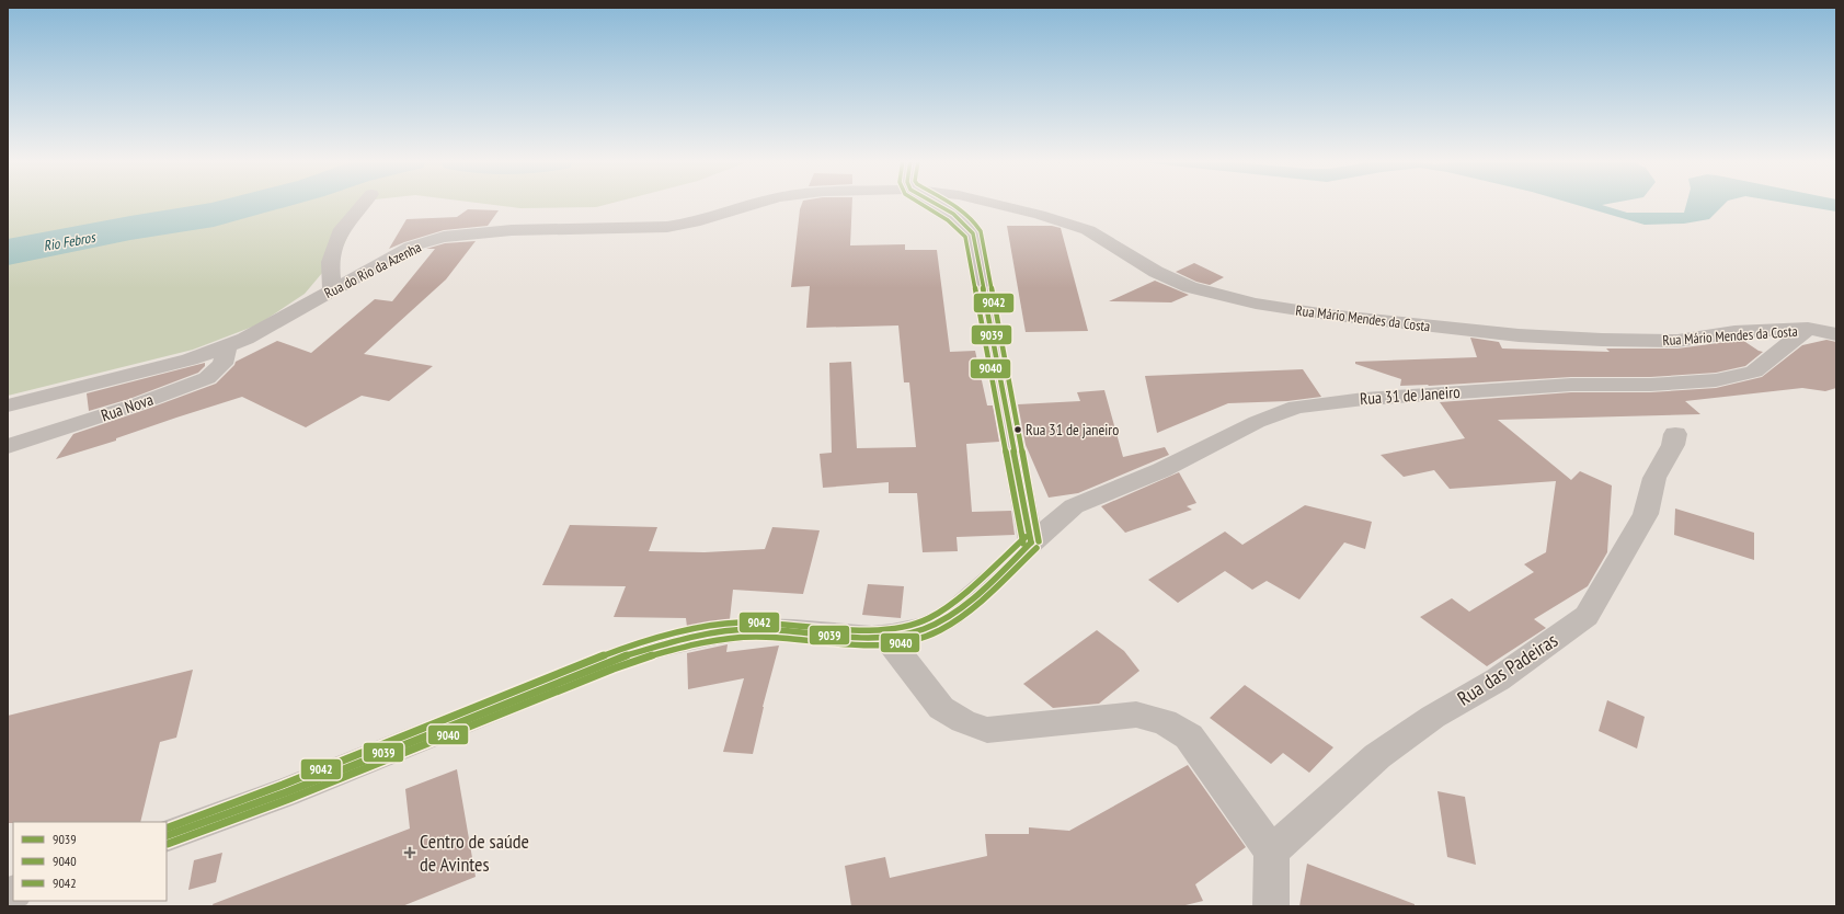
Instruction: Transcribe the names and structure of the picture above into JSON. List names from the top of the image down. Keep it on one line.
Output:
{"streets":{"street":["Rua do Rio da Azenha","Rua Mário Mendes da Costa","Rua 31 de Janeiro","Rua Nova","Rua das Padeiras"]},"crossings":[["Rua do Rio da Azenha","Rua Nova"],["Rua Mário Mendes da Costa","Rua 31 de Janeiro"]],"water":["Rio Febros"],"places":{"other":["Rua 31 de janeiro"],"health":["Centro de saúde de Avintes"]},"lines":["transit line 9039","transit line 9040","transit line 9042"],"legend":["9039","9040","9042"]}
